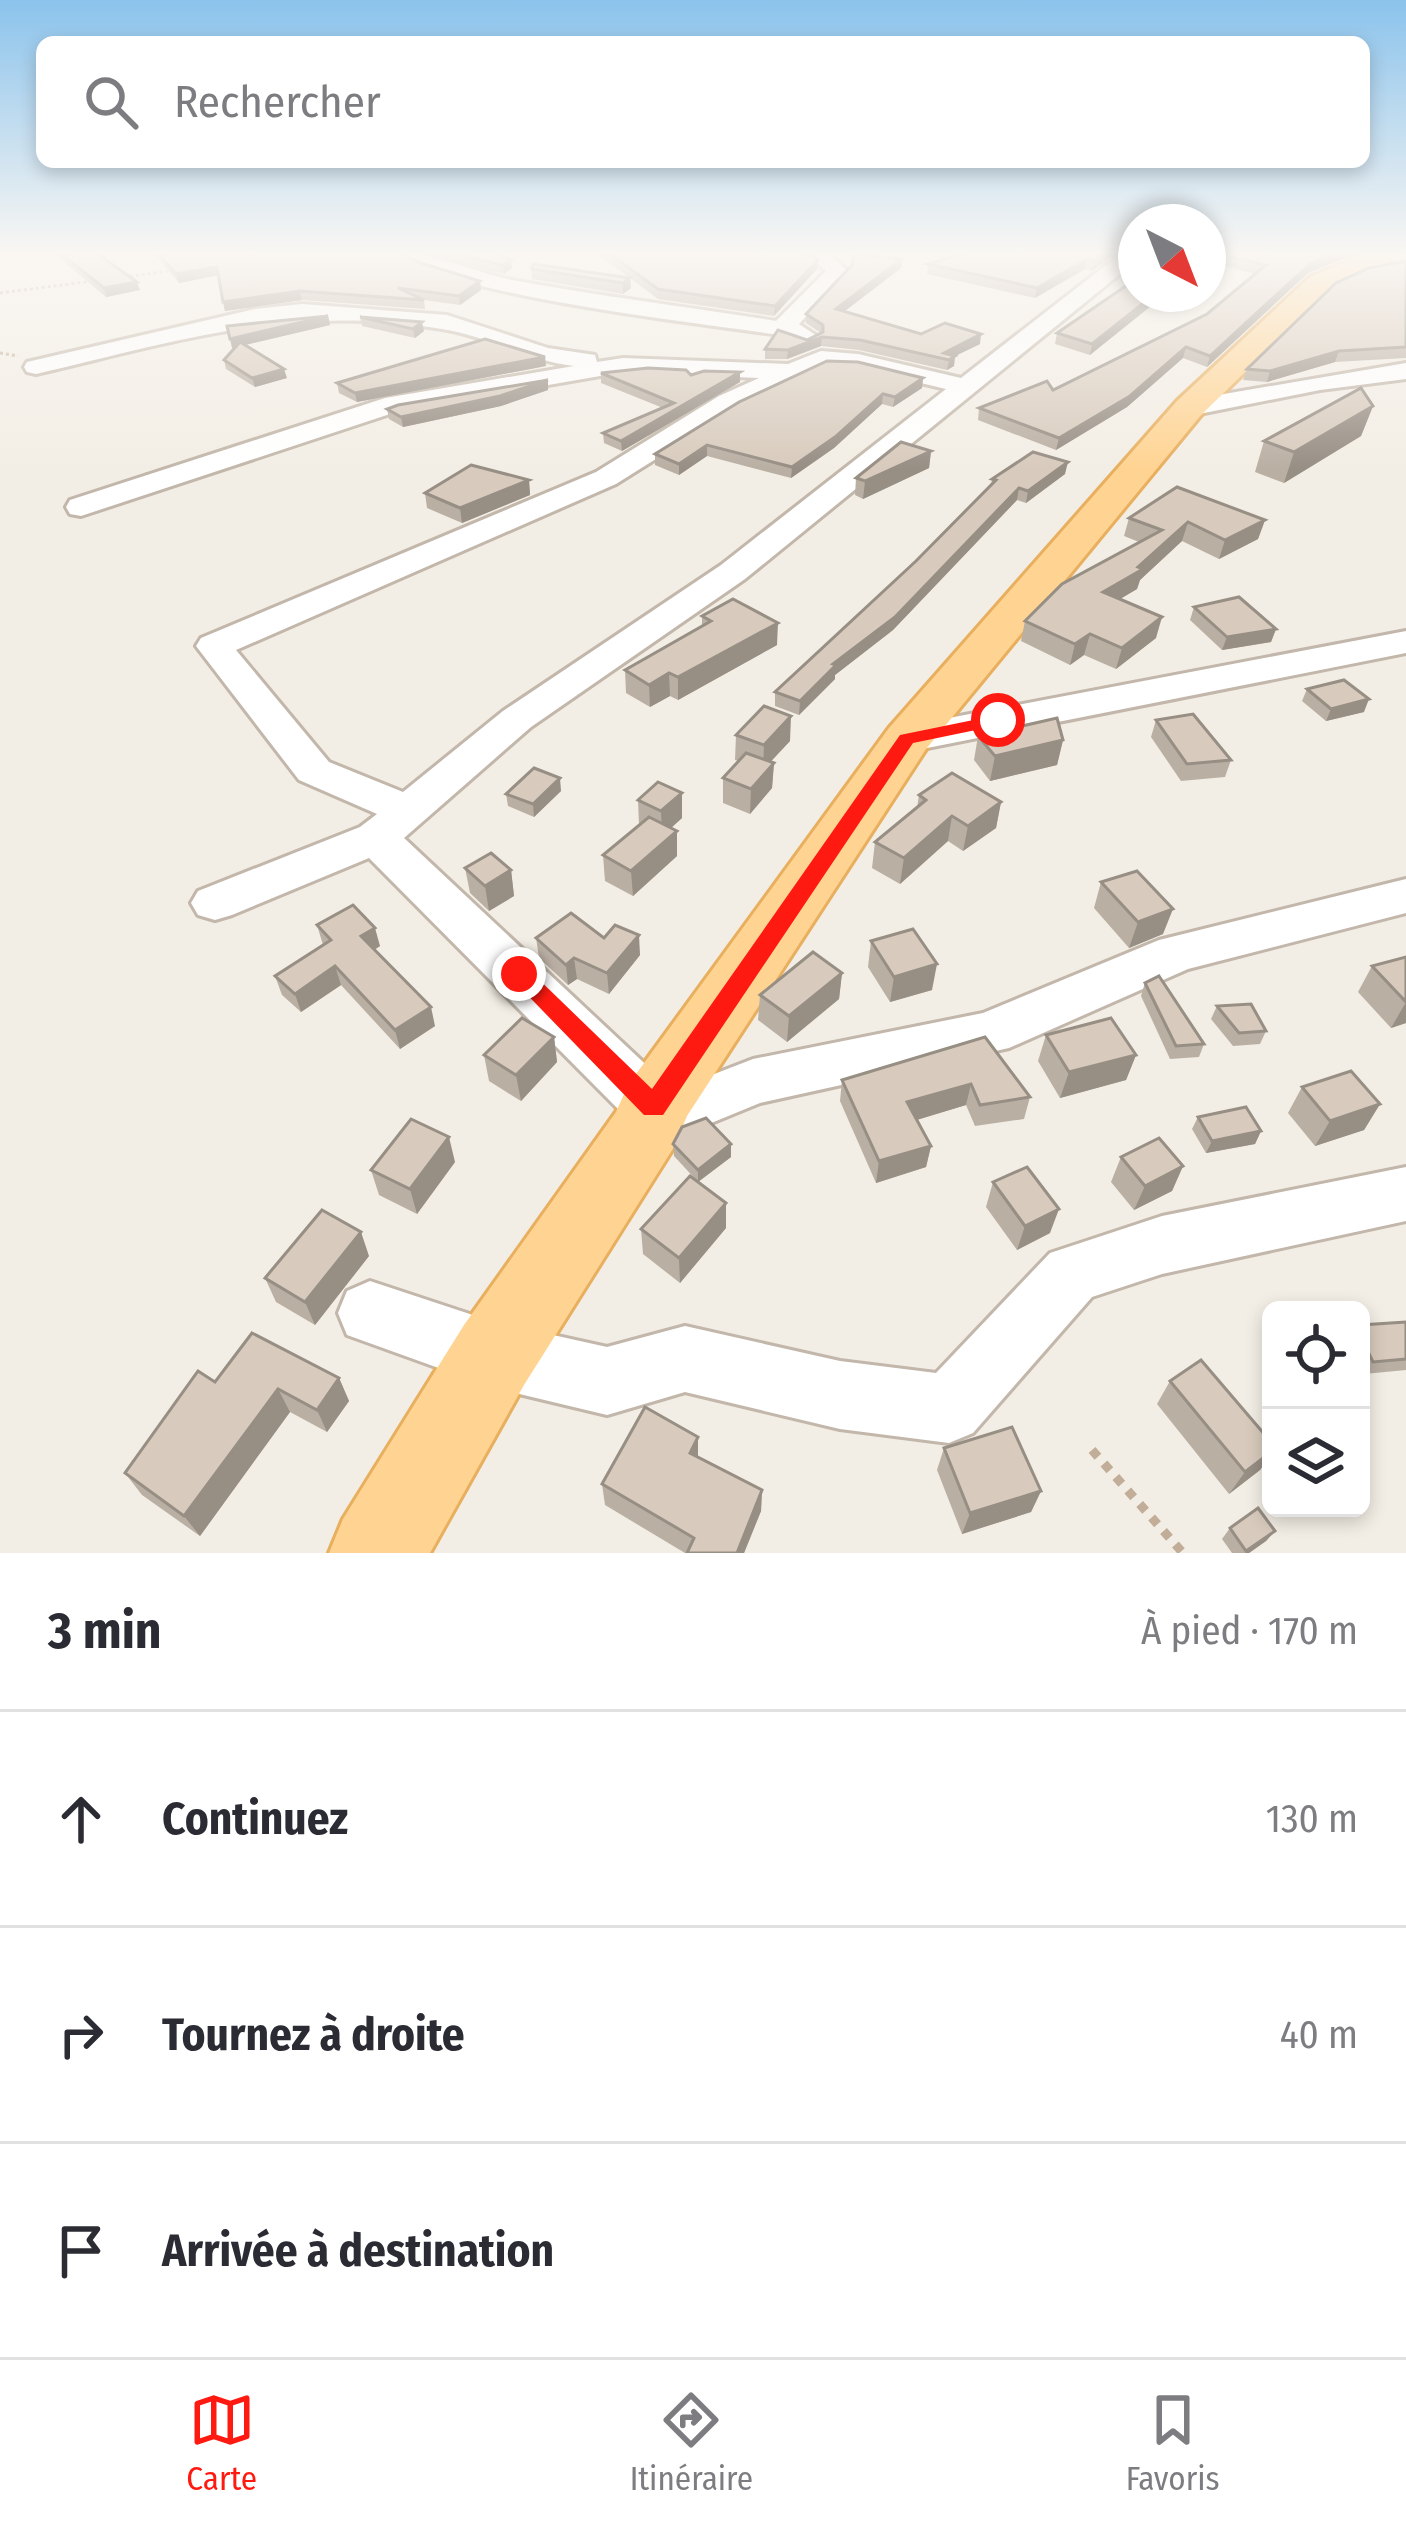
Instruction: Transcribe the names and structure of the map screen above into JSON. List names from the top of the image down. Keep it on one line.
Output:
{"north":"bottom right","page":{"search":"Rechercher","heading":["3 min","À pied · 170 m"],"list":[["Continuez","130 m"],["Tournez à droite","40 m"],"Arrivée à destination"],"nav":["Carte","Itinéraire","Favoris"]}}
